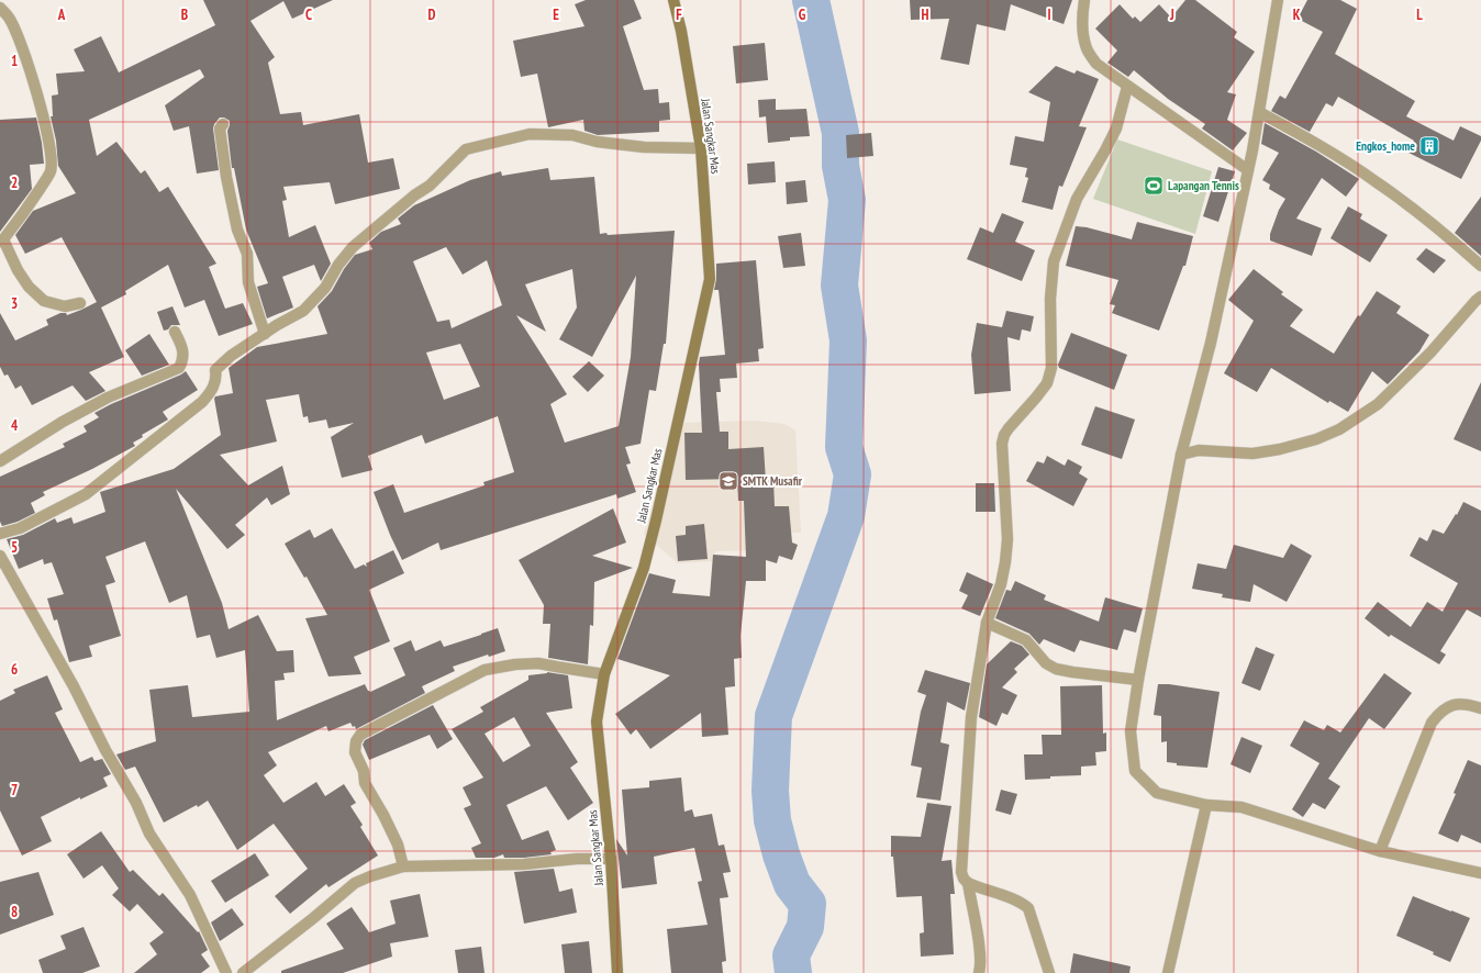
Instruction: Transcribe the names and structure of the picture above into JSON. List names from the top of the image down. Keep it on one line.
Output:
{"streets":{"street":["Jalan Sangkar Mas"]},"places":{"building":["Engkos_home"],"sports":["Lapangan Tennis"],"school or university":["SMTK Musafir"]},"grid":{"columns":["A","B","C","D","E","F","G","H","I","J","K","L"],"rows":["1","2","3","4","5","6","7","8"]}}
